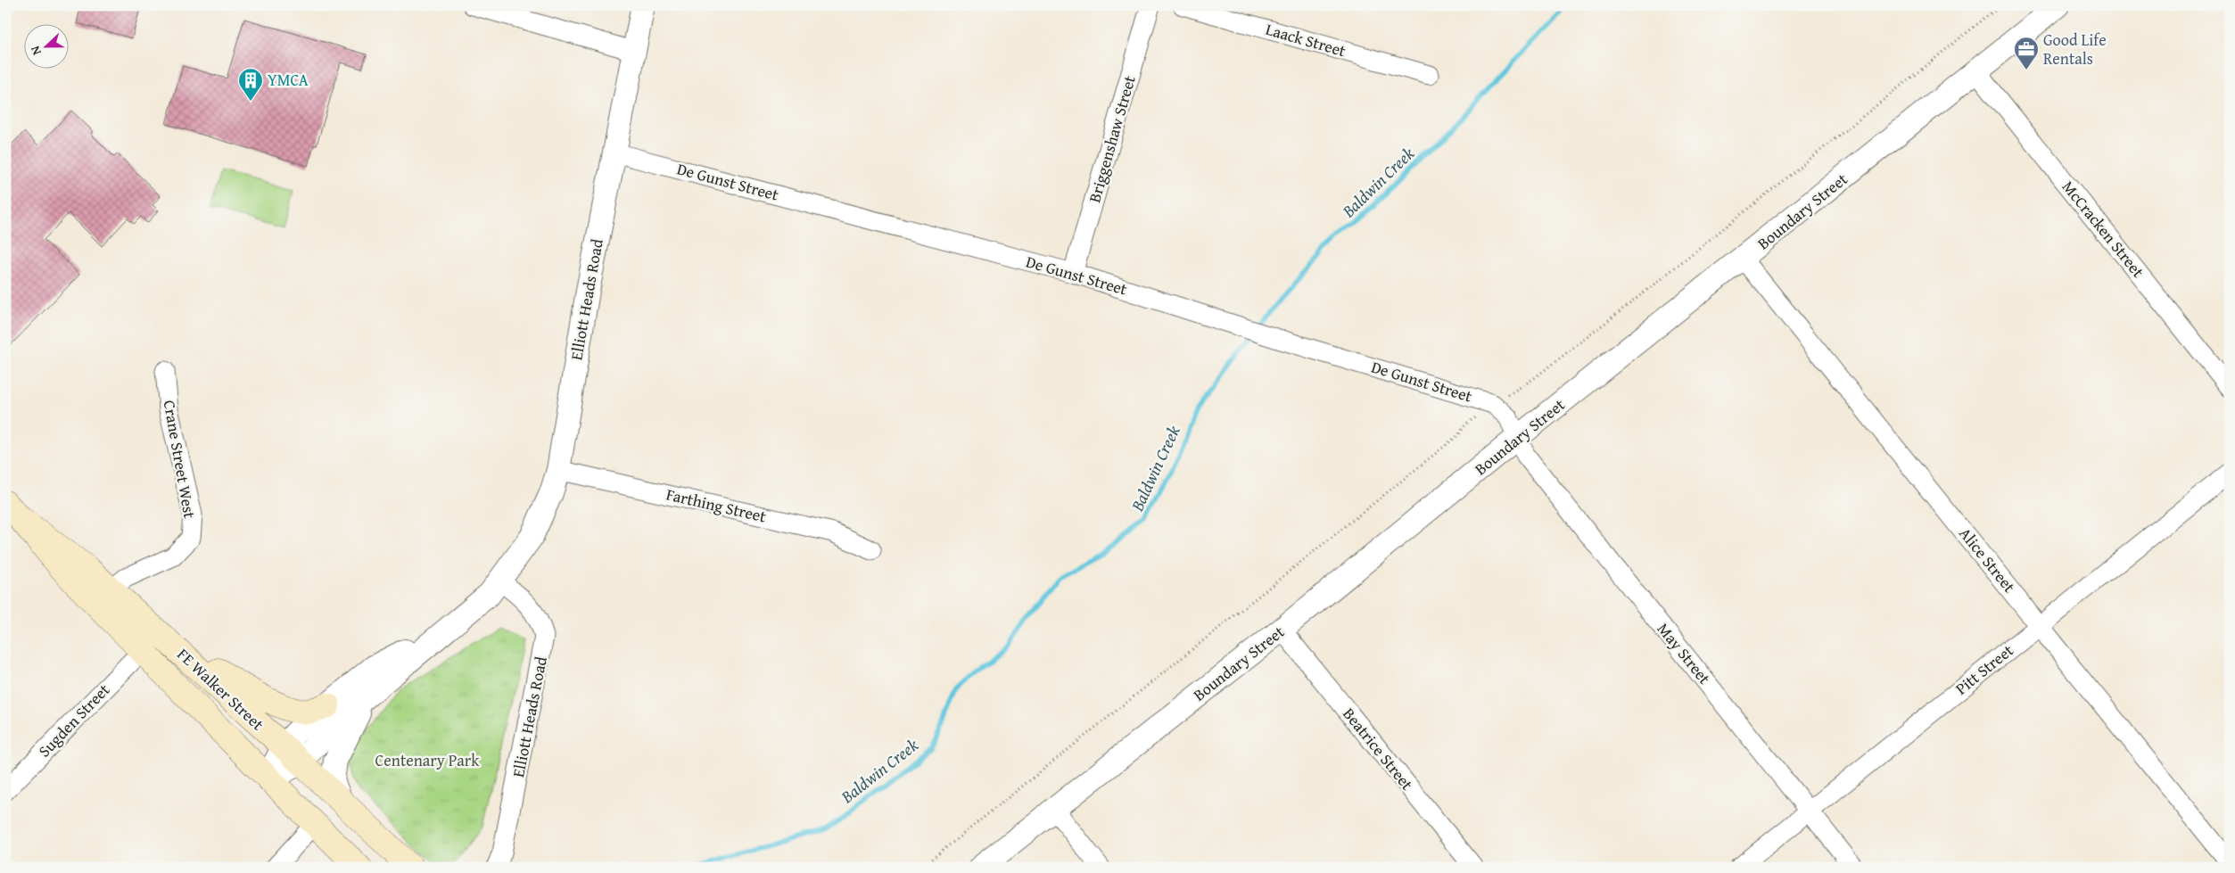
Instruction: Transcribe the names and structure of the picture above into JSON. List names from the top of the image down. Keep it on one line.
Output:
{"streets":{"main road":["FE Walker Street"],"street":["Laack Street","Briggenshaw Street","De Gunst Street","Boundary Street","McCracken Street","Elliott Heads Road","Crane Street West","Farthing Street","Alice Street","May Street","Pitt Street","Sugden Street","Beatrice Street"]},"crossings":[["Briggenshaw Street","De Gunst Street"],["De Gunst Street","Boundary Street"],["De Gunst Street","Elliott Heads Road"],["De Gunst Street","May Street"],["Boundary Street","McCracken Street"],["Boundary Street","Alice Street"],["Boundary Street","May Street"],["Boundary Street","Beatrice Street"],["Elliott Heads Road","Farthing Street"],["Elliott Heads Road","FE Walker Street"],["Crane Street West","FE Walker Street"],["Alice Street","Pitt Street"],["May Street","Pitt Street"],["FE Walker Street","Sugden Street"]],"water":["Baldwin Creek"],"parks":["Centenary Park"],"places":{"office":["Good Life Rentals"],"building":["YMCA"]},"north":"left"}
